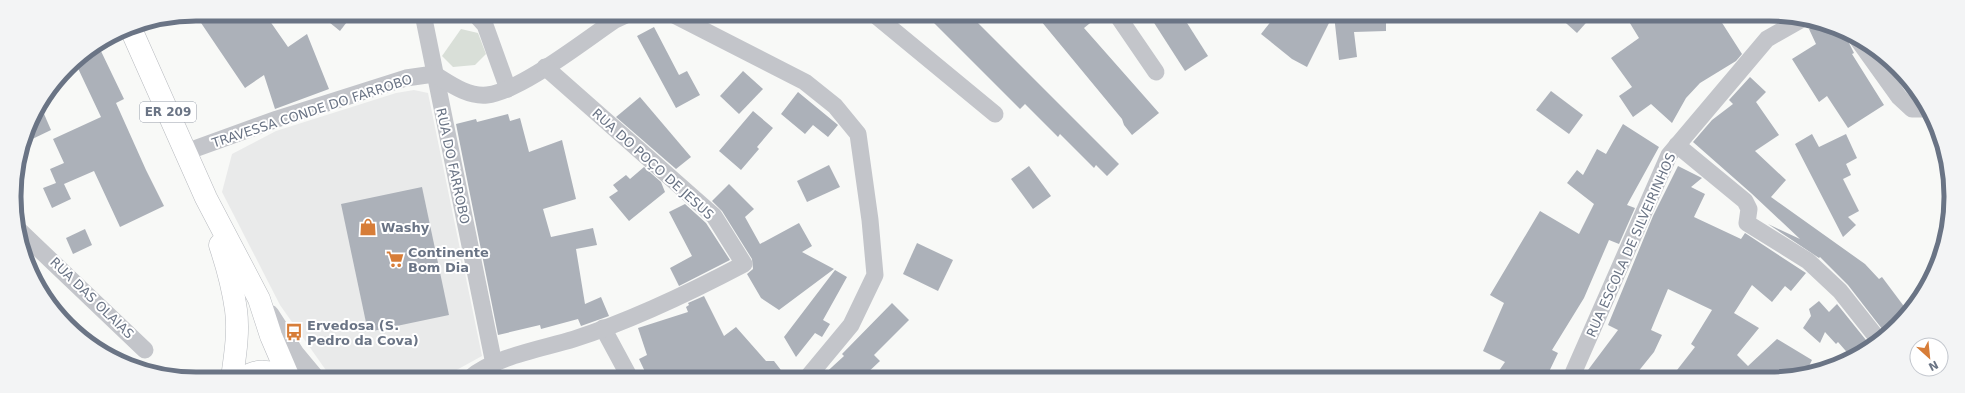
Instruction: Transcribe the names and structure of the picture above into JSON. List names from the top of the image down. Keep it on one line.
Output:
{"streets":{"main road":["ER 209"],"street":["TRAVESSA CONDE DO FARROBO","RUA DO POÇO DE JESUS","RUA DO FARROBO","RUA ESCOLA DE SILVEIRINHOS","RUA DAS OLAIAS"]},"crossings":[["TRAVESSA CONDE DO FARROBO","ER 209"],["TRAVESSA CONDE DO FARROBO","RUA DO FARROBO"],["RUA DO POÇO DE JESUS","RUA DO FARROBO"]],"places":{"shop":["Washy"],"supermarket":["Continente Bom Dia"],"bus stop":["Ervedosa (S. Pedro da Cova)"]},"north":"bottom right"}
